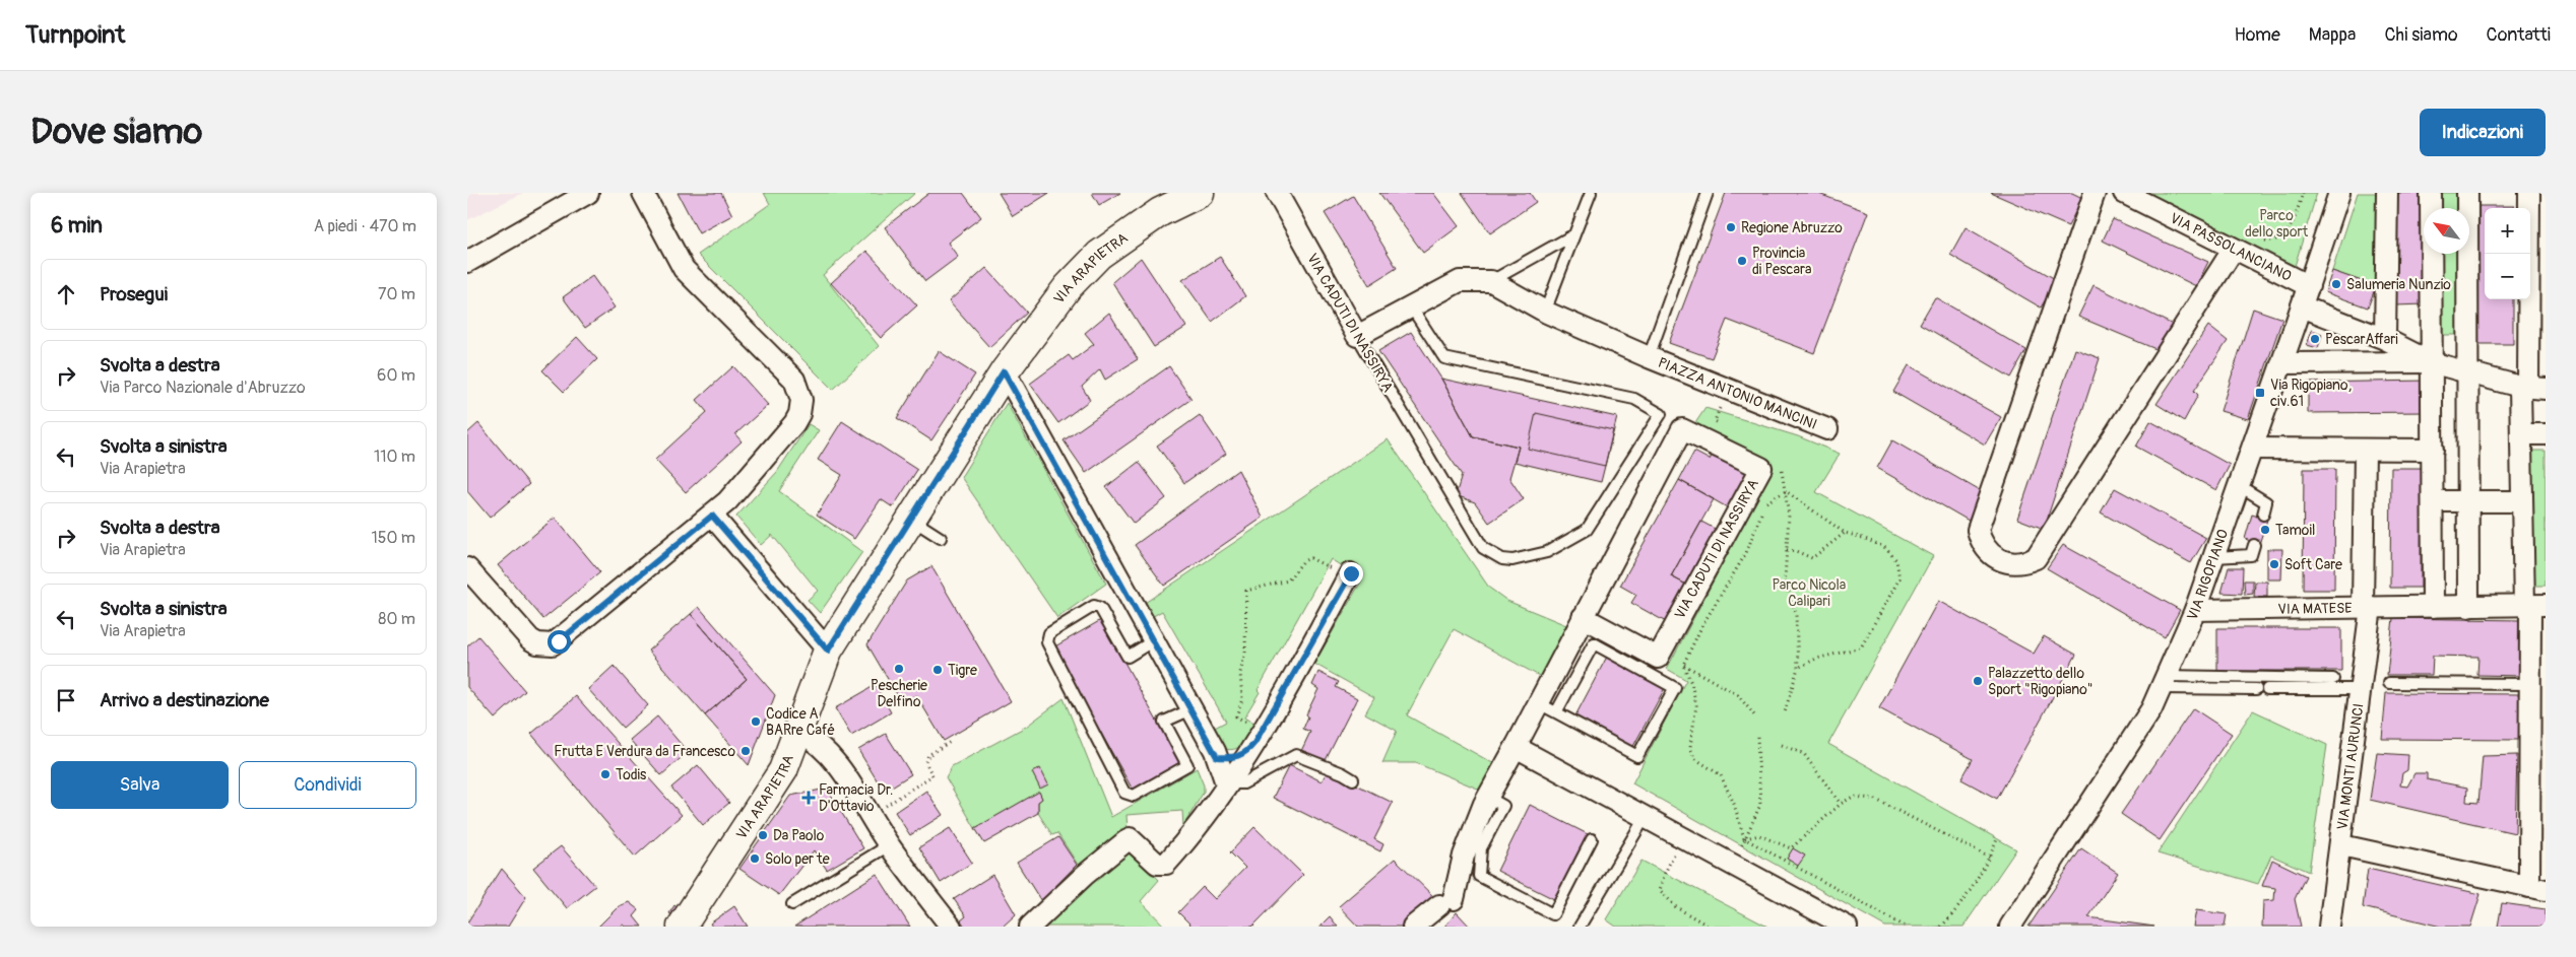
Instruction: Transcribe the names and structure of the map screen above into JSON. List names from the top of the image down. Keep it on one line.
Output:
{"streets":{"street":["VIA PASSOLANCIANO","VIA ARAPIETRA","VIA CADUTI DI NASSIRYA","PIAZZA ANTONIO MANCINI","VIA RIGOPIANO","VIA MATESE","VIA MONTI AURUNCI"]},"crossings":[["VIA PASSOLANCIANO","VIA RIGOPIANO"],["VIA CADUTI DI NASSIRYA","PIAZZA ANTONIO MANCINI"],["VIA RIGOPIANO","VIA MATESE"],["VIA MATESE","VIA MONTI AURUNCI"]],"parks":["Parco dello sport","Parco Nicola Calipari"],"places":{"other":["Regione Abruzzo","Provincia di Pescara","Salumeria Nunzio","PescarAffari","Tamoil","Soft Care","Pescherie Delfino","Tigre","Palazzetto dello Sport \"Rigopiano\"","Codice A BARre Café","Frutta E Verdura da Francesco","Todis","Da Paolo","Solo per te"],"transit":["Via Rigopiano, civ.61"],"health":["Farmacia Dr. D'Ottavio"]},"north":"top left","page":{"header":"Turnpoint","nav":["Home","Mappa","Chi siamo","Contatti"],"buttons":["Indicazioni",["Salva","Condividi"]],"title":"Dove siamo","heading":["6 min","A piedi · 470 m"],"map_buttons":["+","−"],"list":[["Prosegui","70 m"],["Svolta a destra","Via Parco Nazionale d'Abruzzo","60 m"],["Svolta a sinistra","Via Arapietra","110 m"],["Svolta a destra","Via Arapietra","150 m"],["Svolta a sinistra","Via Arapietra","80 m"],"Arrivo a destinazione"]}}
